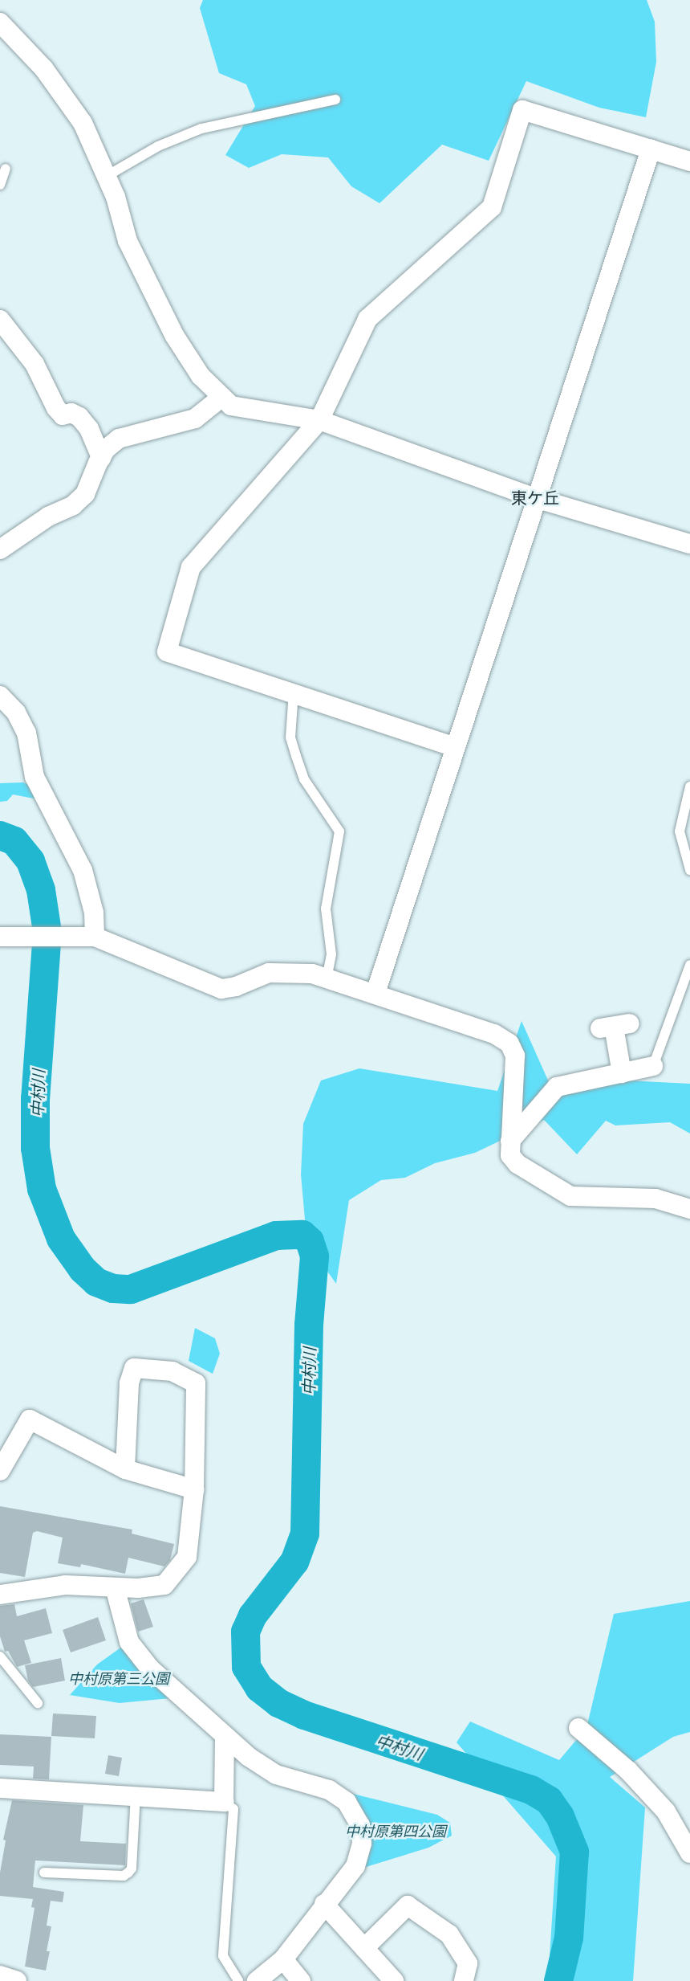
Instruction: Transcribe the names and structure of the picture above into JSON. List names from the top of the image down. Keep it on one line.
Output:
{"districts":["東ケ丘"],"water":["中村川"],"parks":["中村原第三公園","中村原第四公園"]}
